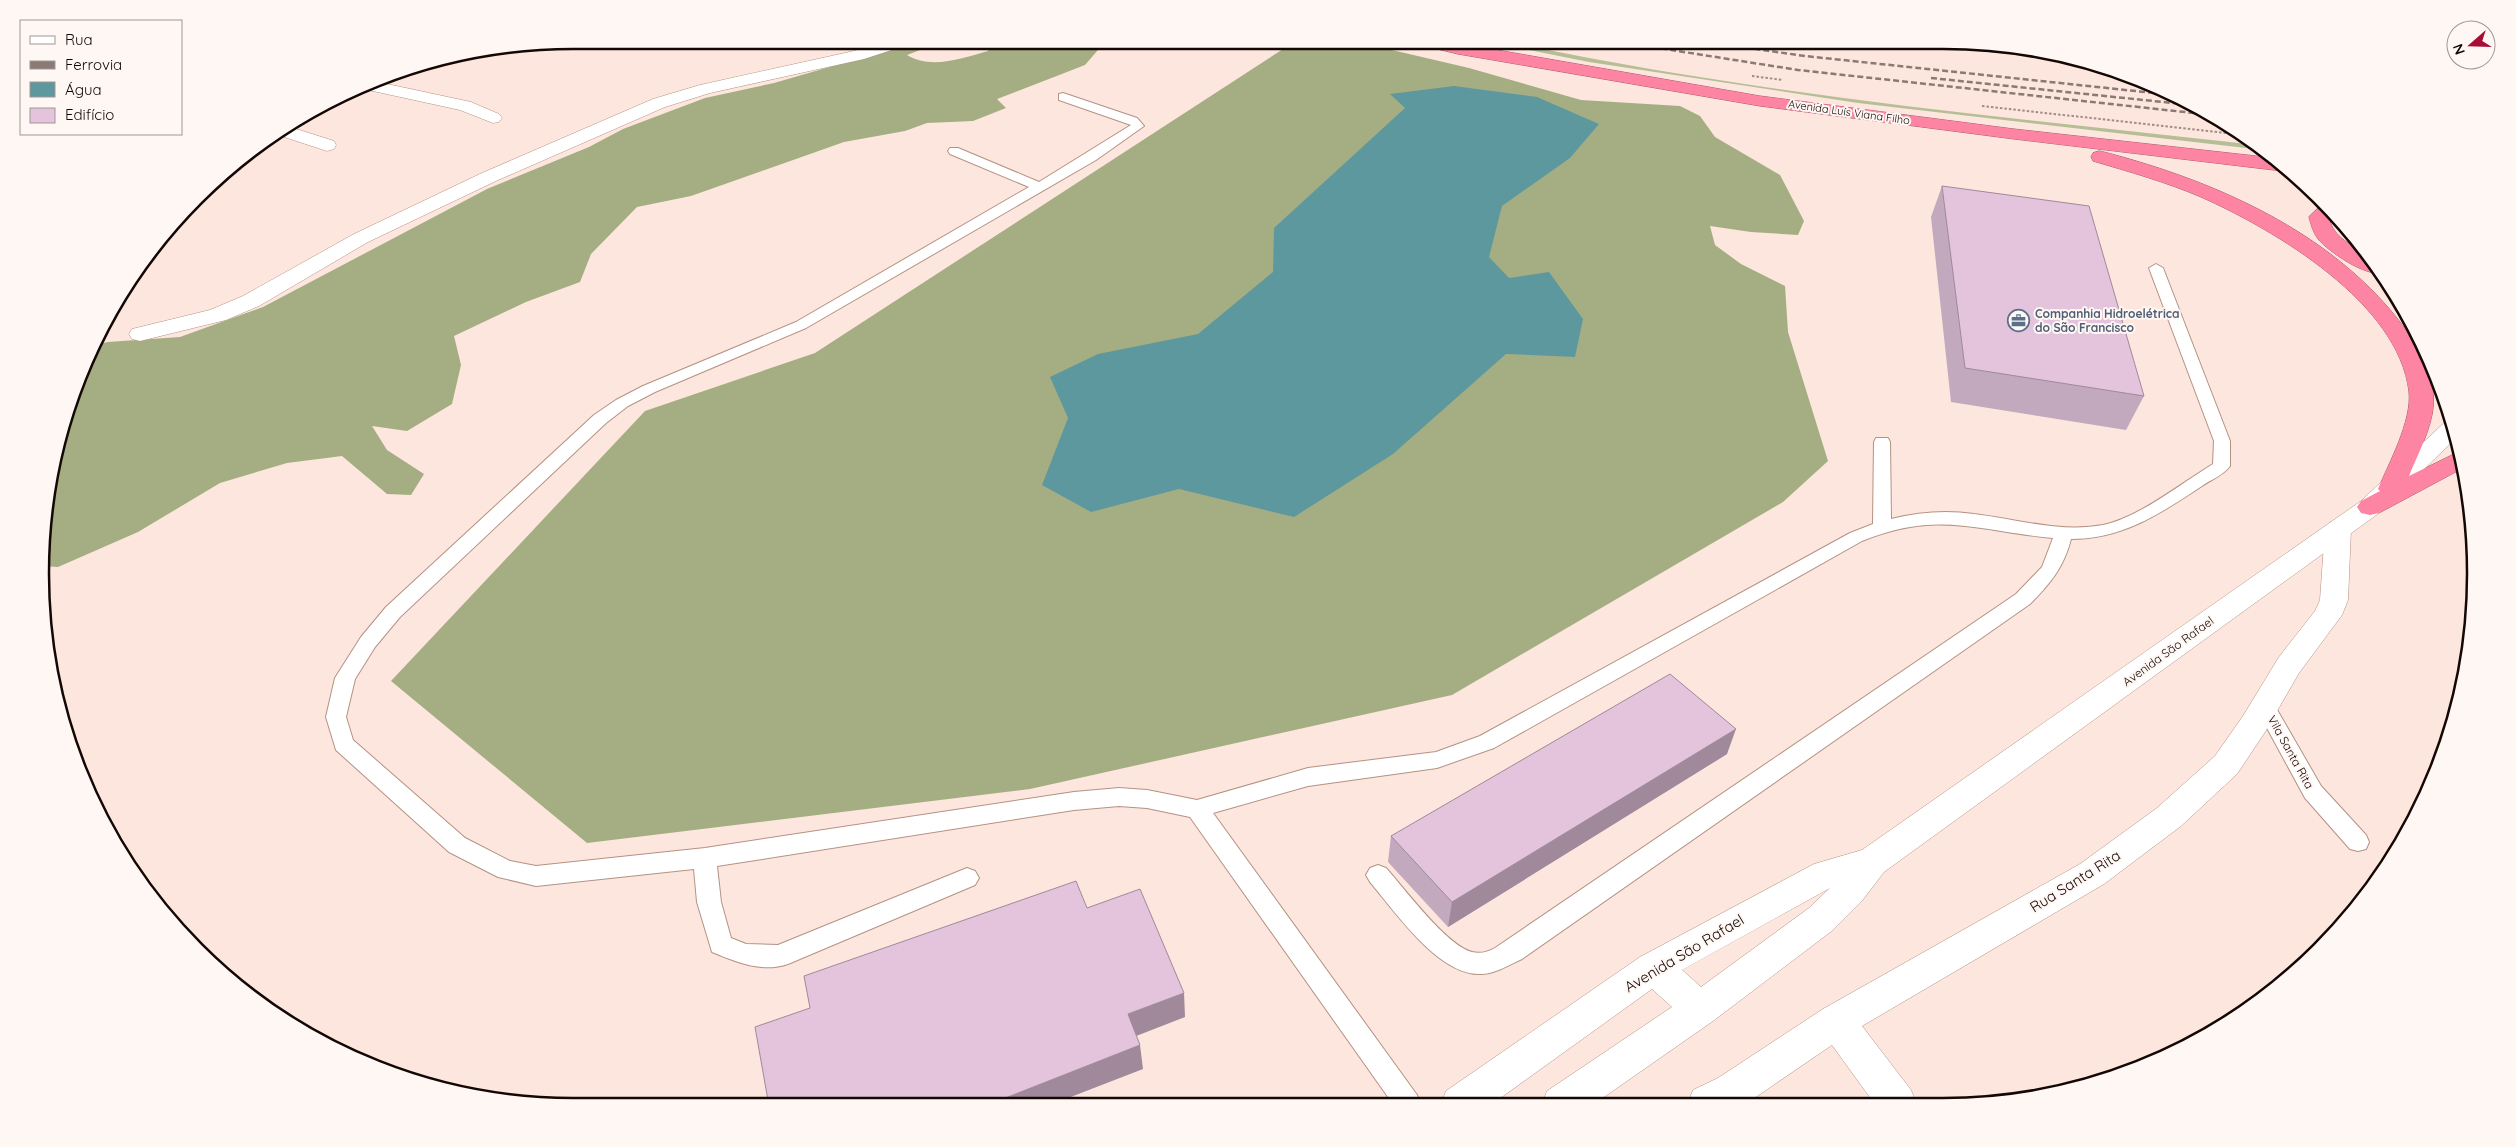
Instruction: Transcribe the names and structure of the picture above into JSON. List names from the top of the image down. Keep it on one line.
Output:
{"streets":{"highway":["Avenida Luís Viana Filho"],"street":["Avenida São Rafael","Rua Santa Rita"],"lane":["Vila Santa Rita"]},"crossings":[["Avenida São Rafael","Rua Santa Rita"],["Vila Santa Rita","Rua Santa Rita"]],"places":{"office":["Companhia Hidroelétrica do São Francisco"]},"legend":["Rua","Ferrovia","Água","Edifício"],"north":"left"}
